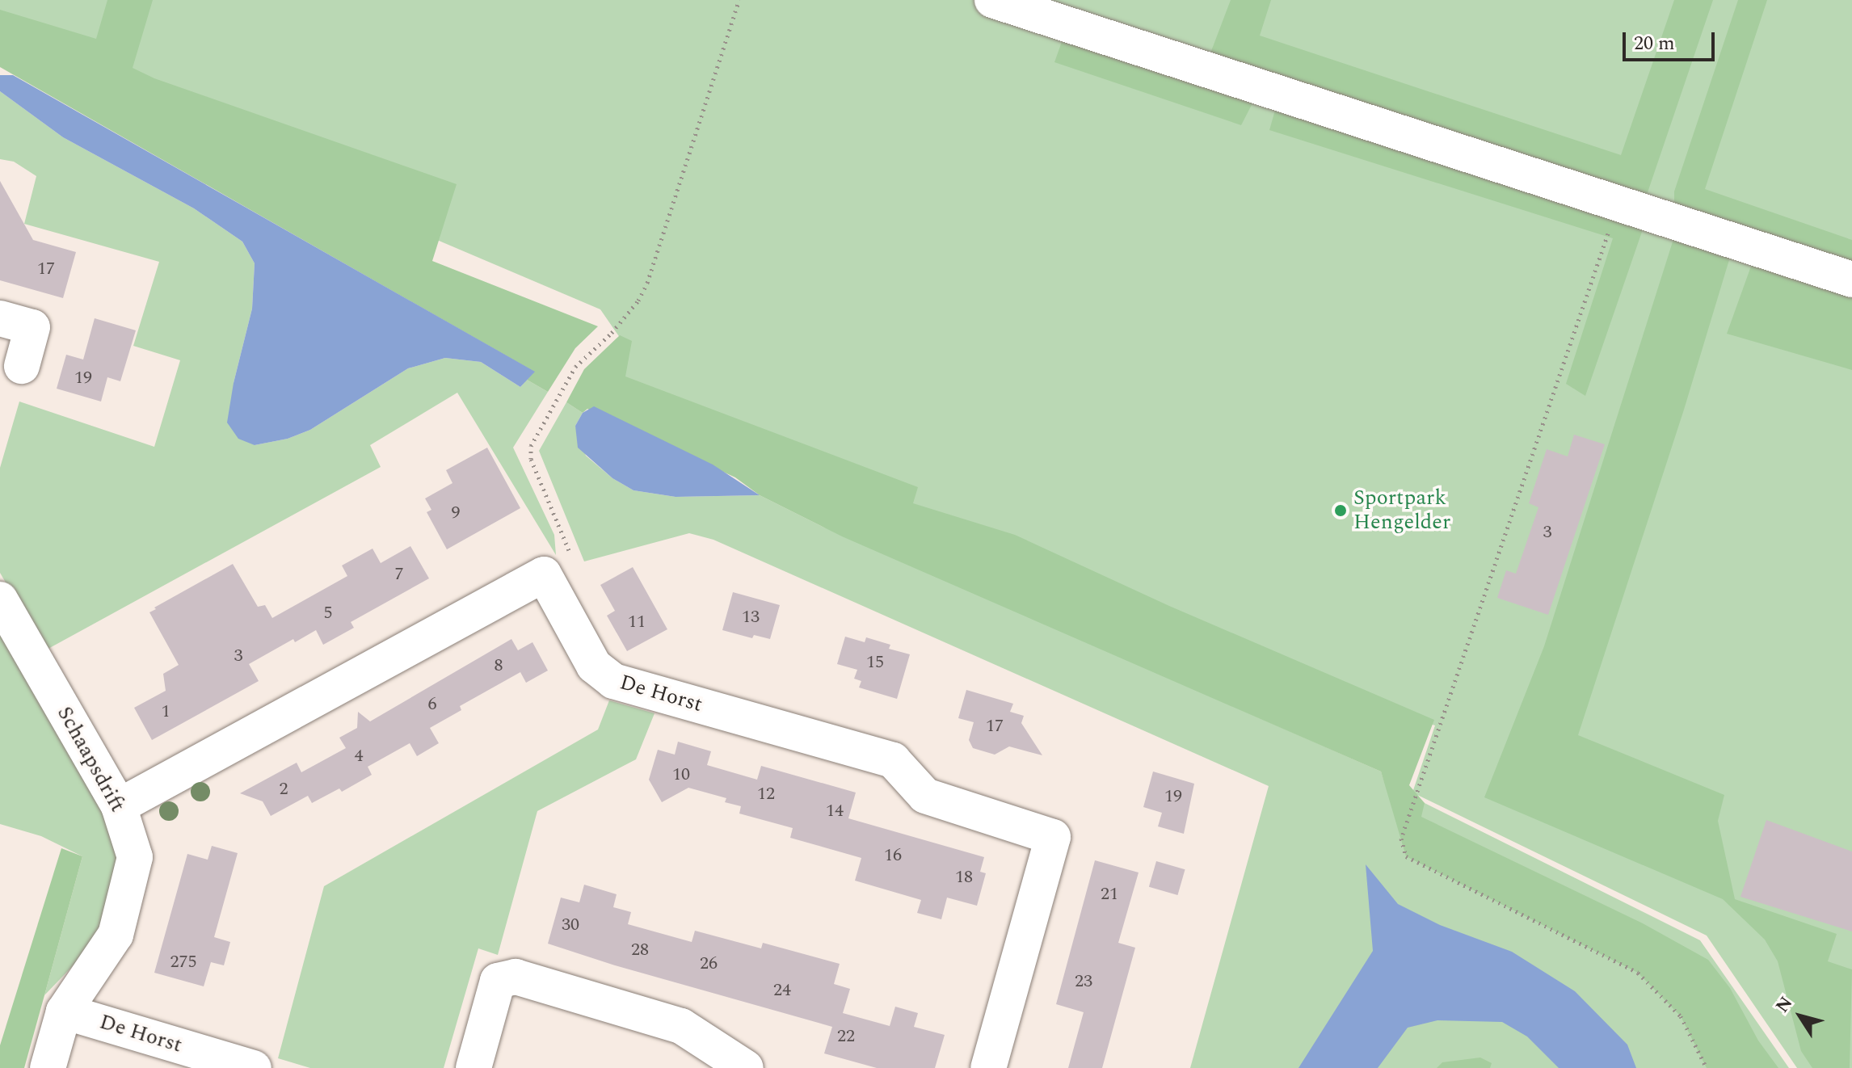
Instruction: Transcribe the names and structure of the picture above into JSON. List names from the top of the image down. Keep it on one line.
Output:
{"streets":{"street":["De Horst","Schaapsdrift"]},"crossings":[["De Horst","Schaapsdrift"]],"places":["Sportpark Hengelder"],"house_numbers":["17","19","9","3","7","5","13","11","3","15","8","6","1","17","4","10","2","12","19","14","16","18","21","30","28","275","26","23","24","22"],"scale_bar":"20 m","north":"top left"}
